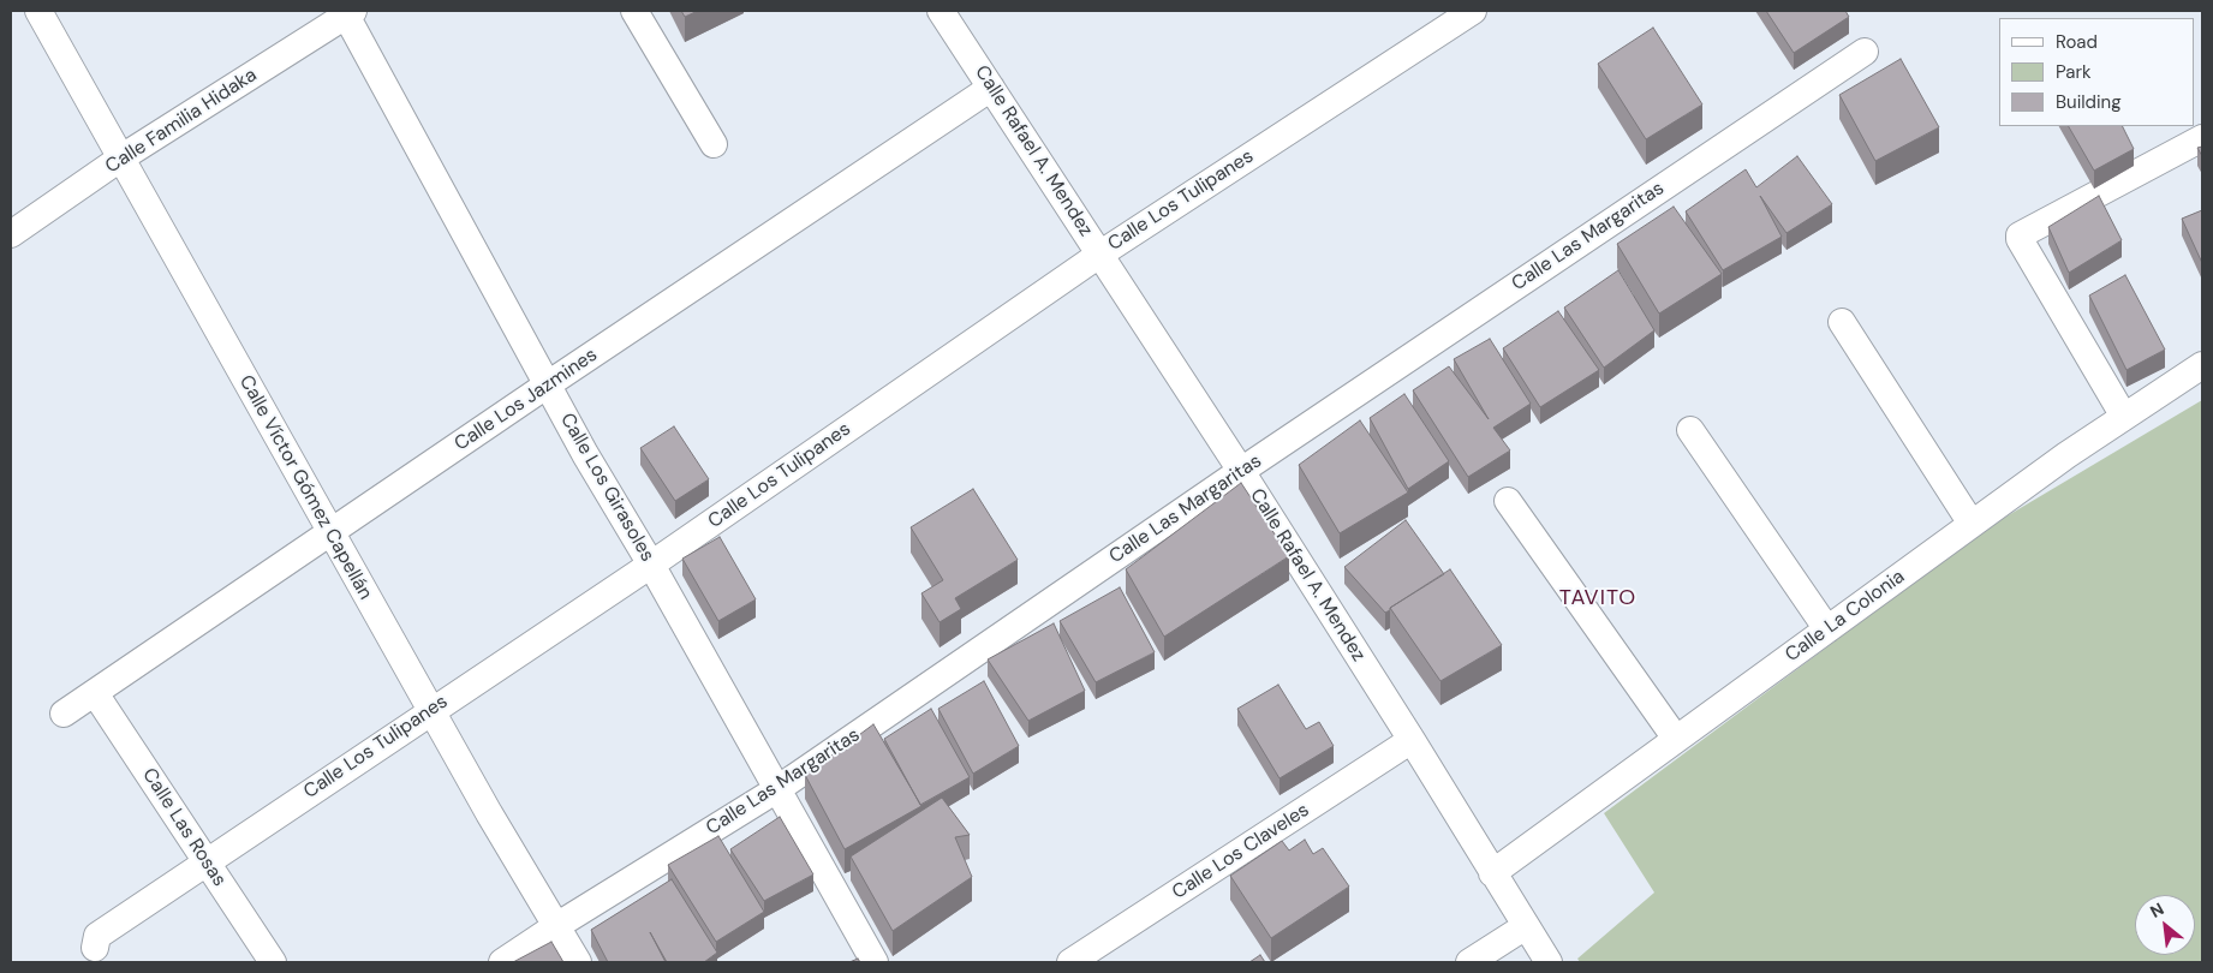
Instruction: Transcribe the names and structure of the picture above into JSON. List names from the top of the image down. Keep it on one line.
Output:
{"streets":{"street":["Calle Familia Hidaka","Calle Rafael A. Mendez","Calle Los Tulipanes","Calle Las Margaritas","Calle Los Jazmines","Calle Víctor Gómez Capellán","Calle Los Girasoles","Calle La Colonia","Calle Las Rosas","Calle Los Claveles"]},"crossings":[["Calle Familia Hidaka","Calle Víctor Gómez Capellán"],["Calle Familia Hidaka","Calle Los Girasoles"],["Calle Rafael A. Mendez","Calle Los Tulipanes"],["Calle Rafael A. Mendez","Calle Las Margaritas"],["Calle Rafael A. Mendez","Calle Los Jazmines"],["Calle Rafael A. Mendez","Calle La Colonia"],["Calle Rafael A. Mendez","Calle Los Claveles"],["Calle Los Tulipanes","Calle Víctor Gómez Capellán"],["Calle Los Tulipanes","Calle Los Girasoles"],["Calle Los Tulipanes","Calle Las Rosas"],["Calle Las Margaritas","Calle Víctor Gómez Capellán"],["Calle Las Margaritas","Calle Los Girasoles"],["Calle Los Jazmines","Calle Víctor Gómez Capellán"],["Calle Los Jazmines","Calle Los Girasoles"],["Calle Los Jazmines","Calle Las Rosas"]],"districts":["TAVITO"],"legend":["Road","Park","Building"],"north":"top left"}
